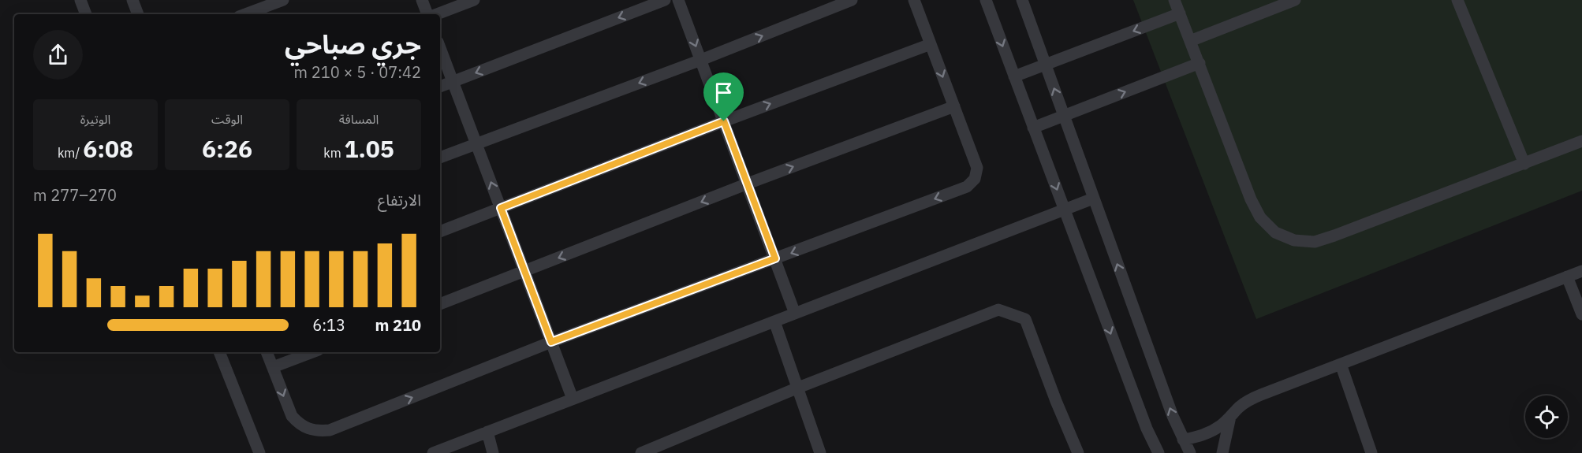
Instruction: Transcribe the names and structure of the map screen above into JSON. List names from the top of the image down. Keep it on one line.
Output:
{"page":{"heading":["جري صباحي","07:42 · 5 × 210 m"],"stats":[["المسافة","1.05 km"],["الوقت","6:26"],["الوتيرة","6:08 /km"]],"chart":["الارتفاع","270–277 m"],"list":[{"name":"210 m","note":"6:13"}]}}
